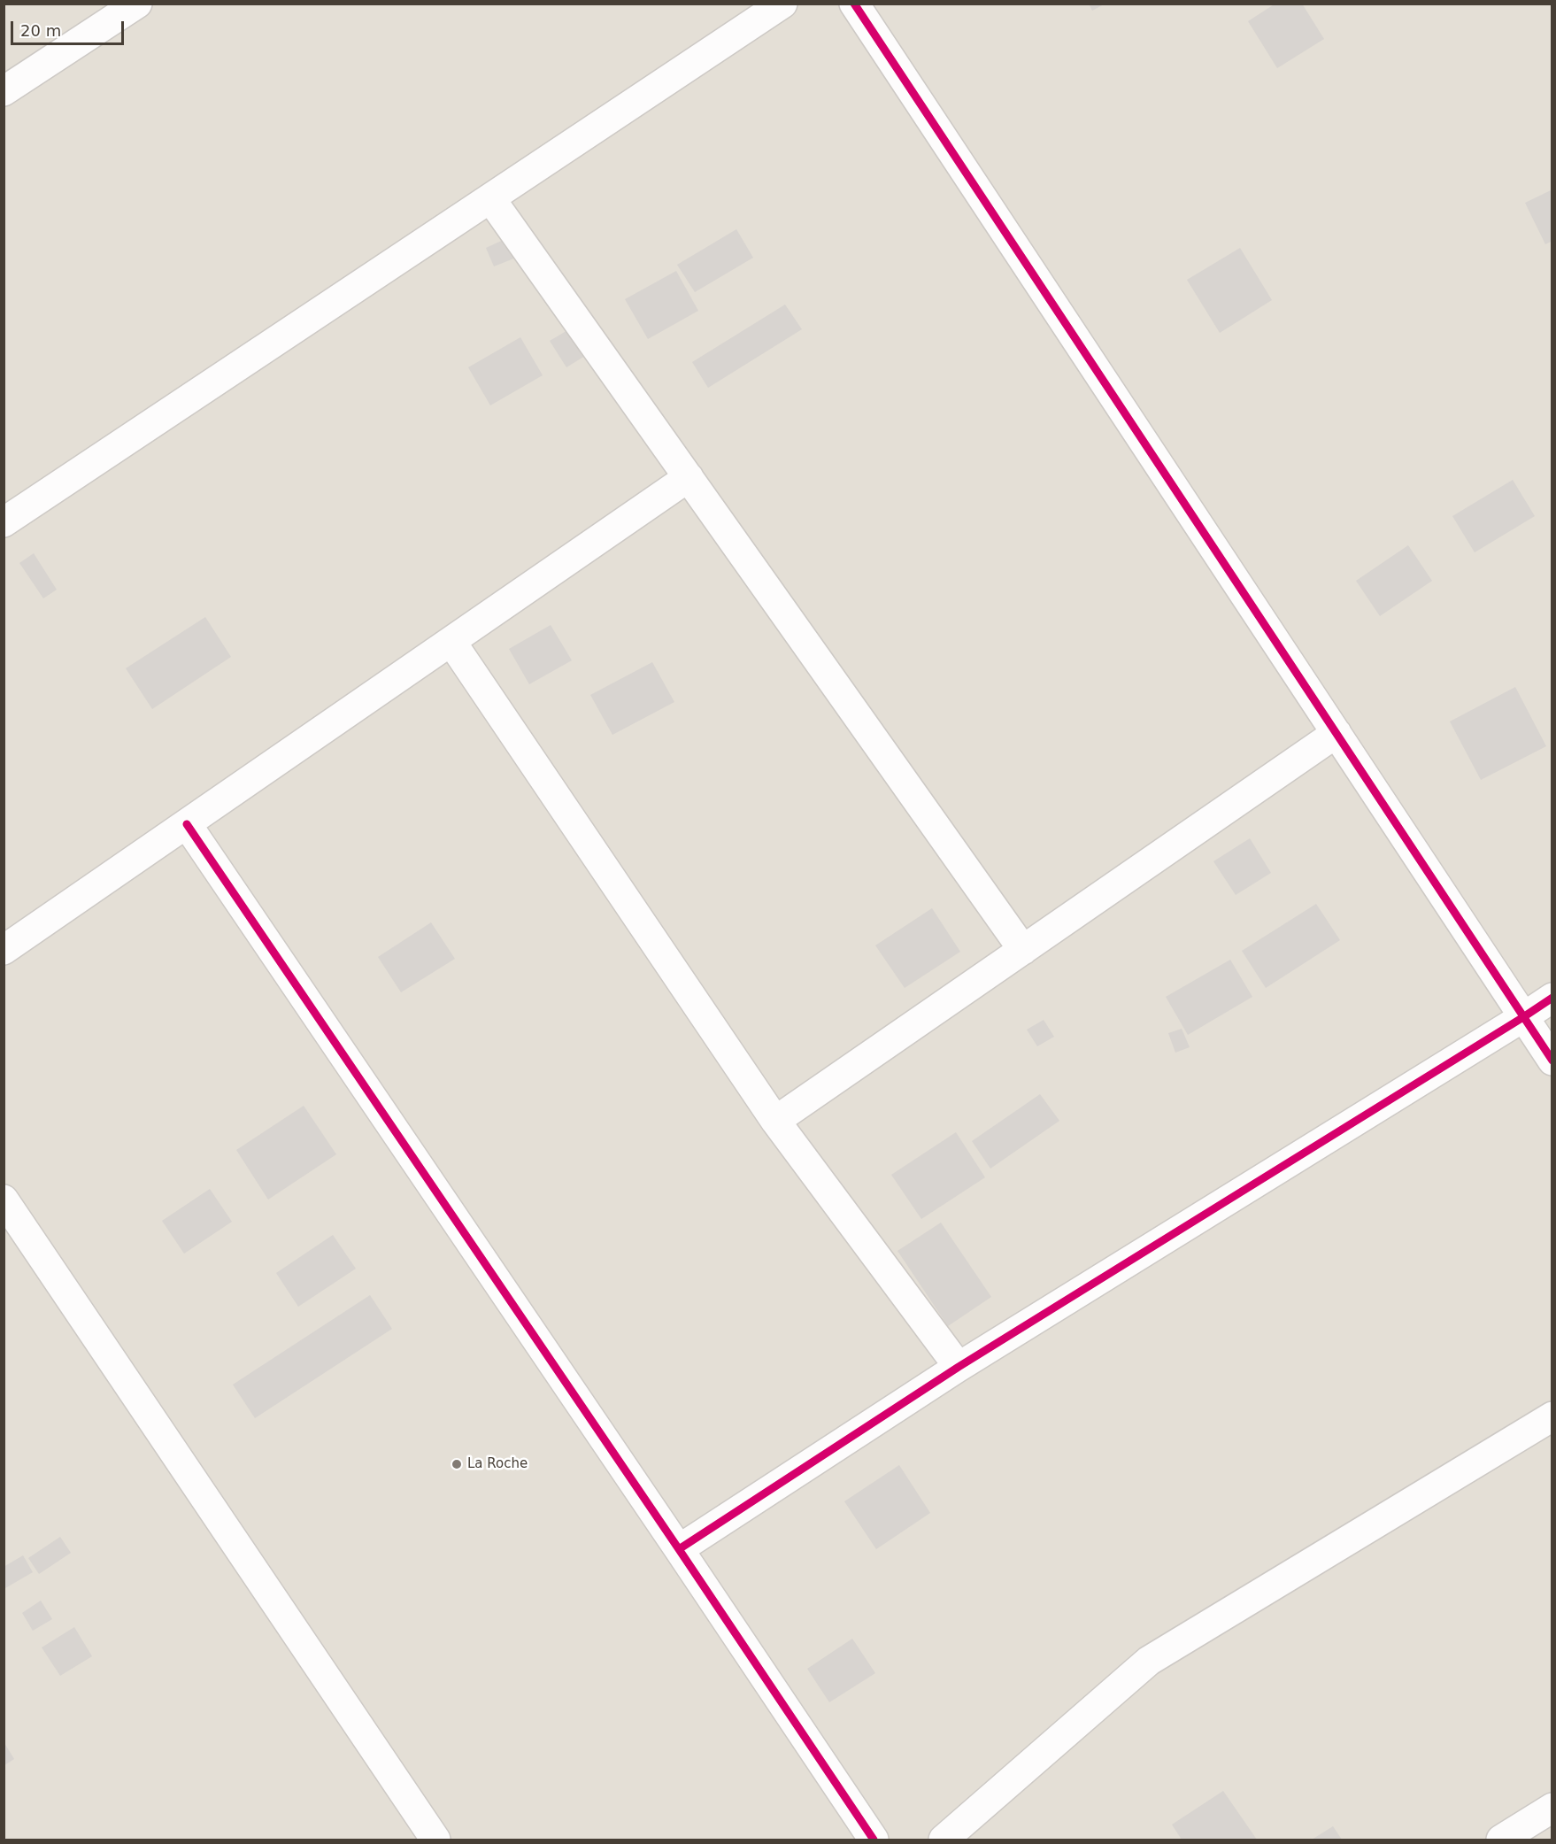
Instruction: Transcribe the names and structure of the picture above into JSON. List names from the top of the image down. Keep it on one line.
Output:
{"places":["La Roche"],"scale_bar":"20 m"}
